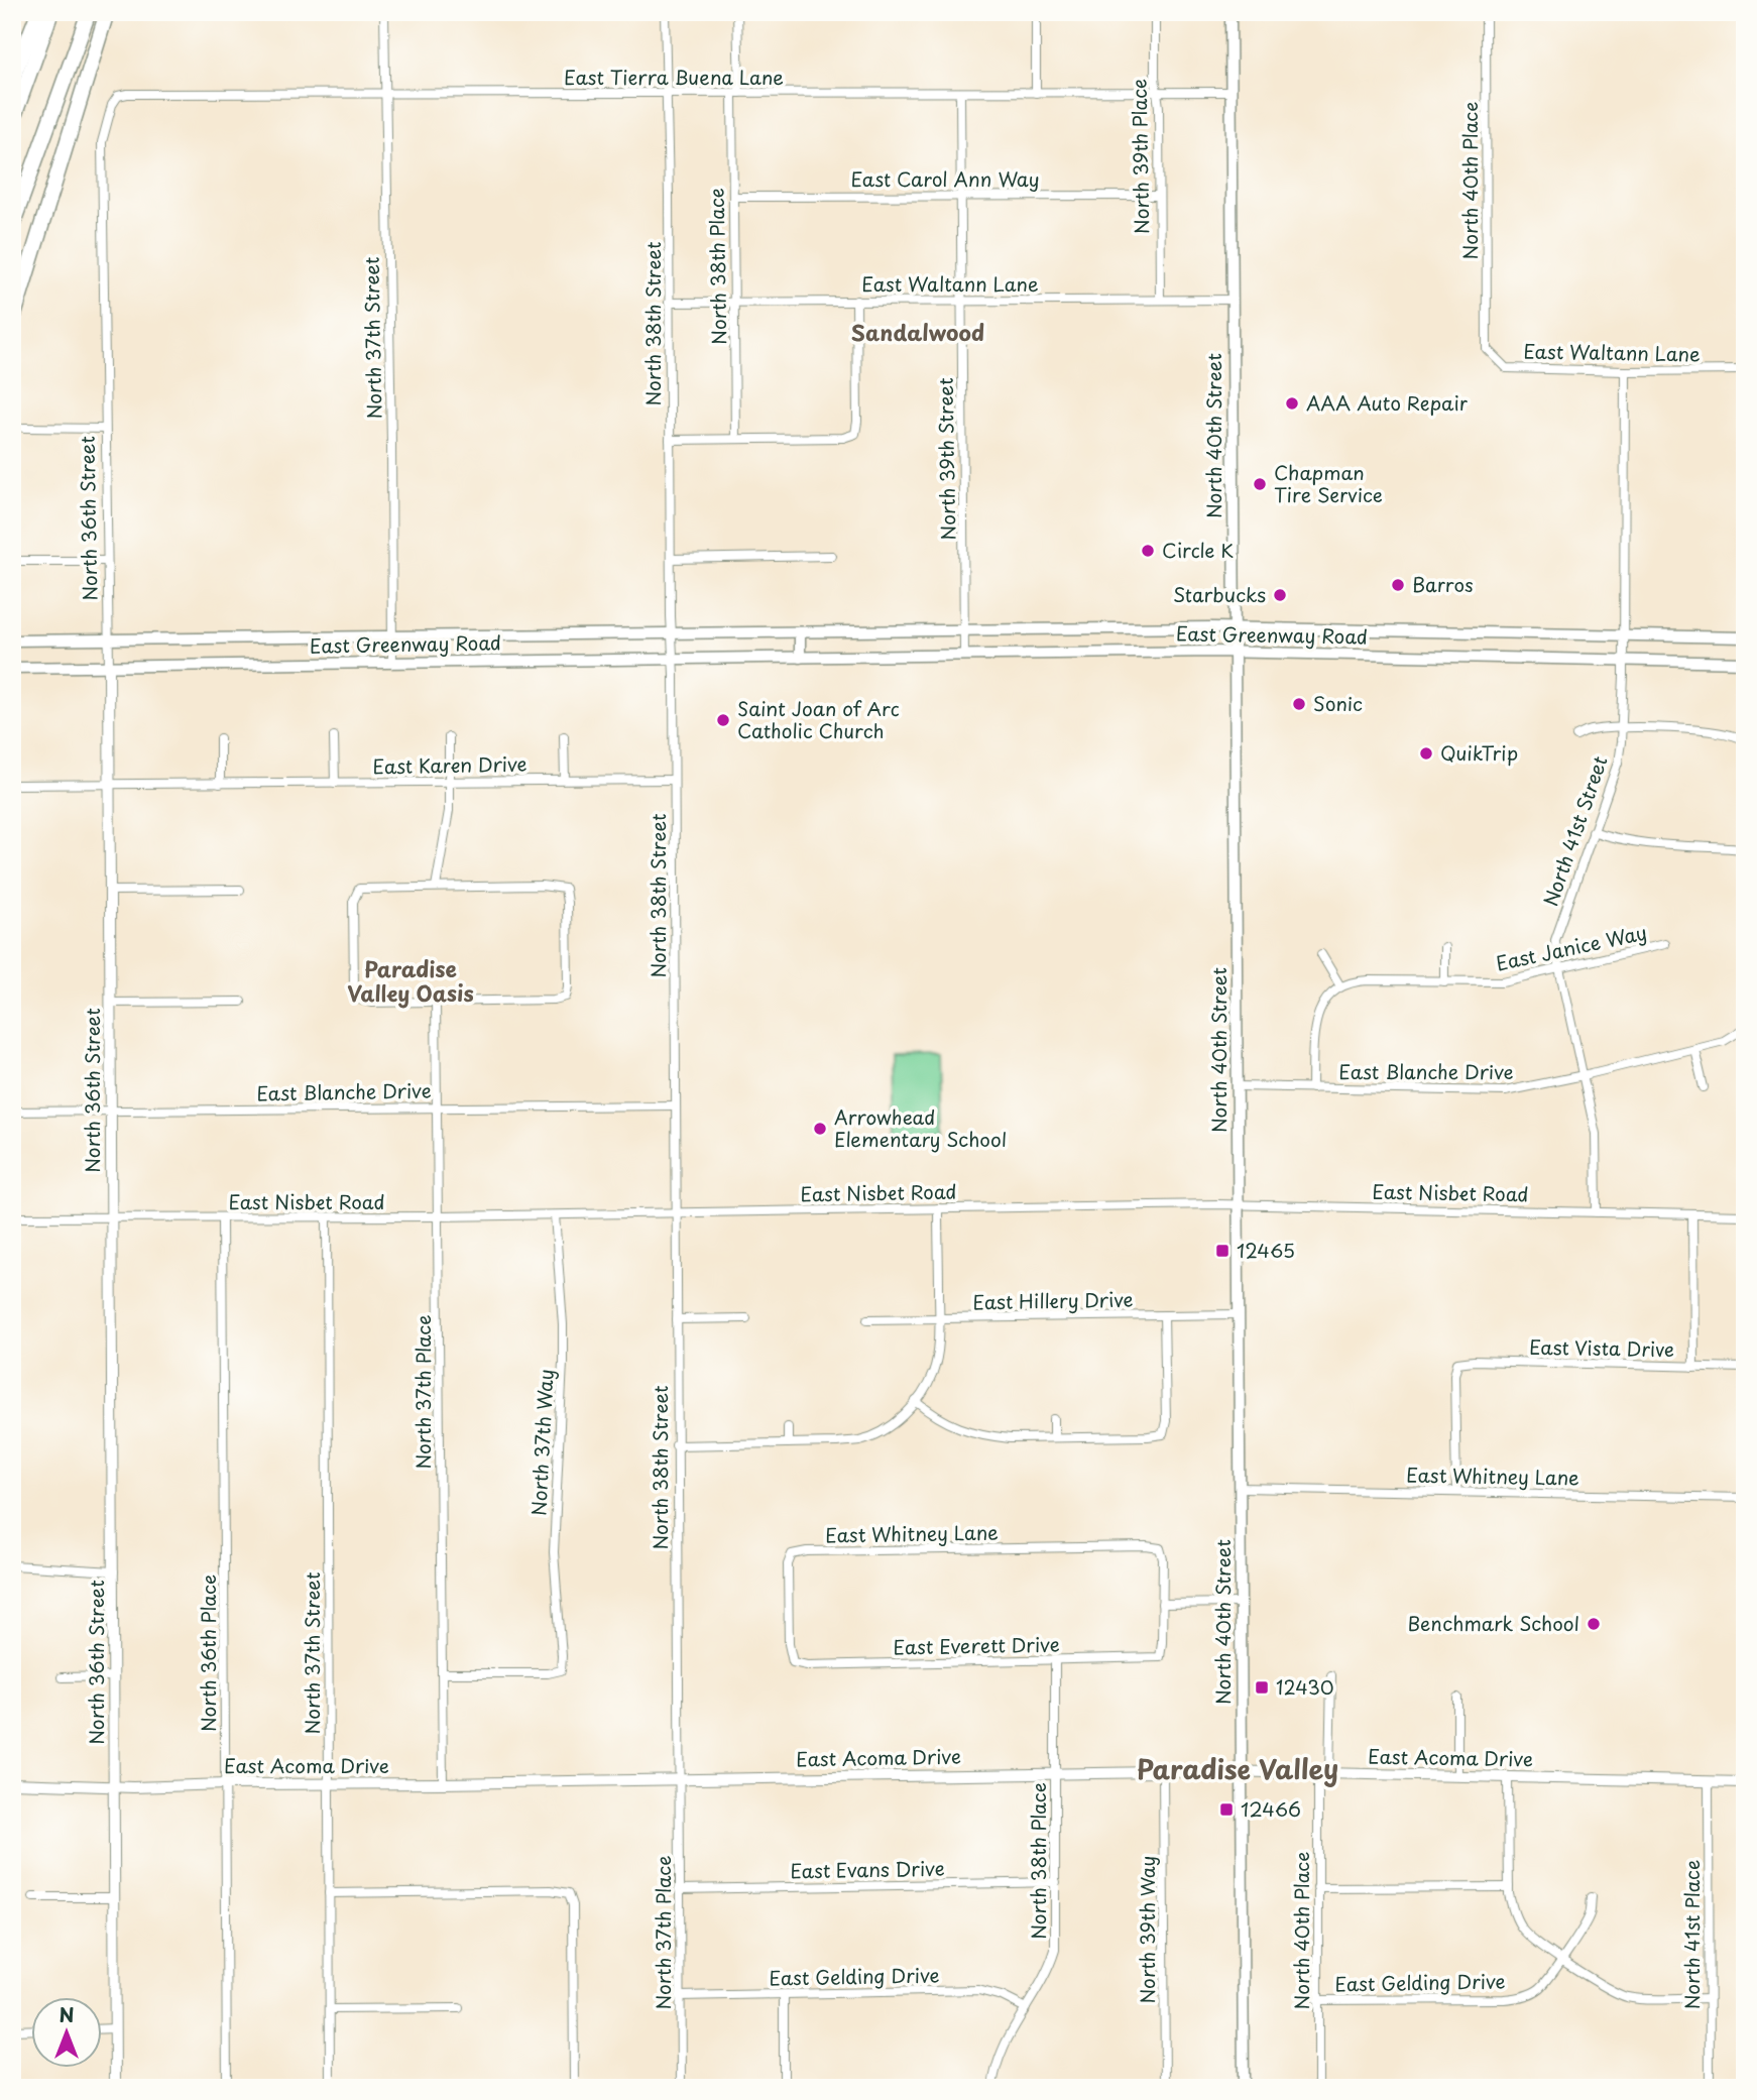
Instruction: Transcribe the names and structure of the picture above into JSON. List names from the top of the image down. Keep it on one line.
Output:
{"streets":{"main road":["North 40th Street","East Greenway Road"],"street":["East Tierra Buena Lane","North 39th Place","East Carol Ann Way","North 40th Place","North 38th Place","East Waltann Lane","North 38th Street","North 37th Street","North 39th Street","North 36th Street","East Karen Drive","North 41st Street","East Janice Way","East Blanche Drive","East Nisbet Road","East Hillery Drive","East Vista Drive","North 37th Place","North 37th Way","East Whitney Lane","East Everett Drive","North 36th Place","East Acoma Drive","East Evans Drive","North 39th Way","North 41st Place","East Gelding Drive"]},"crossings":[["East Tierra Buena Lane","North 39th Place"],["East Tierra Buena Lane","North 38th Place"],["East Tierra Buena Lane","North 38th Street"],["East Tierra Buena Lane","North 37th Street"],["East Tierra Buena Lane","North 40th Street"],["East Tierra Buena Lane","North 39th Street"],["East Tierra Buena Lane","North 36th Street"],["North 39th Place","East Carol Ann Way"],["North 39th Place","East Waltann Lane"],["East Carol Ann Way","North 38th Place"],["East Carol Ann Way","North 39th Street"],["North 40th Place","East Waltann Lane"],["North 40th Place","East Acoma Drive"],["North 40th Place","East Gelding Drive"],["North 38th Place","East Waltann Lane"],["North 38th Place","East Everett Drive"],["North 38th Place","East Acoma Drive"],["North 38th Place","East Evans Drive"],["North 38th Place","East Gelding Drive"],["East Waltann Lane","North 38th Street"],["East Waltann Lane","North 40th Street"],["East Waltann Lane","North 39th Street"],["East Waltann Lane","North 41st Street"],["North 38th Street","East Greenway Road"],["North 38th Street","East Karen Drive"],["North 38th Street","East Blanche Drive"],["North 38th Street","East Nisbet Road"],["North 38th Street","North 37th Place"],["North 38th Street","East Acoma Drive"],["North 37th Street","East Greenway Road"],["North 37th Street","East Nisbet Road"],["North 37th Street","East Acoma Drive"],["North 40th Street","East Greenway Road"],["North 40th Street","East Blanche Drive"],["North 40th Street","East Nisbet Road"],["North 40th Street","East Hillery Drive"],["North 40th Street","East Whitney Lane"],["North 40th Street","East Acoma Drive"],["North 39th Street","East Greenway Road"],["North 36th Street","East Greenway Road"],["North 36th Street","East Karen Drive"],["North 36th Street","East Blanche Drive"],["North 36th Street","East Nisbet Road"],["North 36th Street","East Acoma Drive"],["East Greenway Road","North 41st Street"],["North 41st Street","East Janice Way"],["North 41st Street","East Blanche Drive"],["North 41st Street","East Nisbet Road"],["East Blanche Drive","North 37th Place"],["East Nisbet Road","North 37th Place"],["East Nisbet Road","North 37th Way"],["East Nisbet Road","North 36th Place"],["East Vista Drive","East Whitney Lane"],["North 37th Place","North 37th Way"],["North 37th Place","East Acoma Drive"],["North 37th Place","East Evans Drive"],["North 37th Place","East Gelding Drive"],["East Whitney Lane","East Everett Drive"],["North 36th Place","East Acoma Drive"],["East Acoma Drive","North 39th Way"],["East Acoma Drive","North 41st Place"]],"districts":["Sandalwood","Paradise Valley Oasis","Paradise Valley"],"places":{"other":["AAA Auto Repair","Chapman Tire Service","Circle K","Barros","Starbucks","Sonic","Saint Joan of Arc Catholic Church","QuikTrip","Arrowhead Elementary School","Benchmark School"],"transit":["12465","12430","12466"]},"north":"top"}
